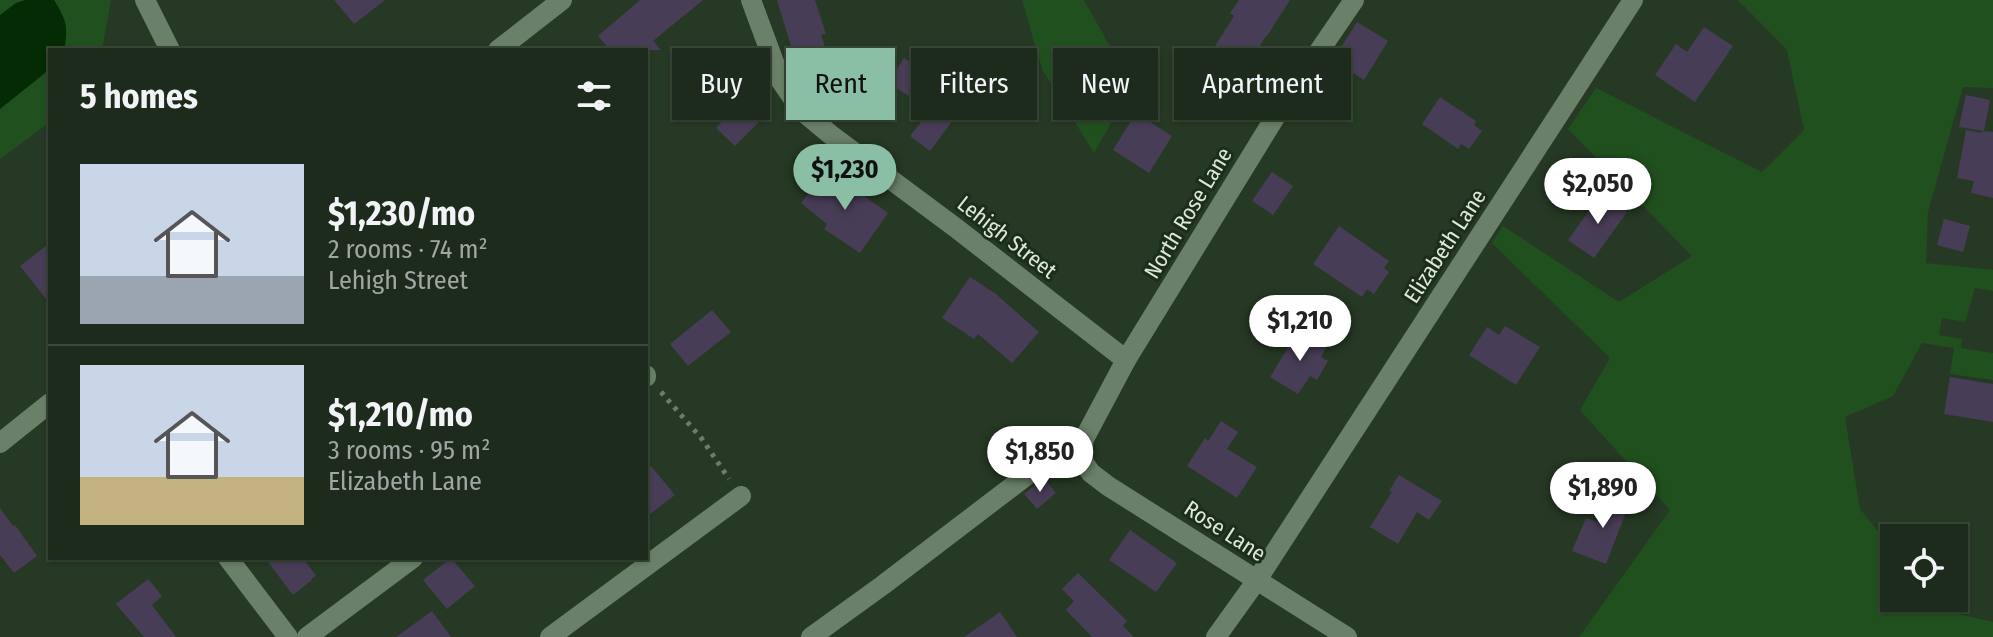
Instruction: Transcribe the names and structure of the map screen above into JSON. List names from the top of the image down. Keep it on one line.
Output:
{"streets":{"street":["North Rose Lane","Lehigh Street","Elizabeth Lane","Rose Lane"]},"crossings":[["North Rose Lane","Lehigh Street"],["North Rose Lane","Rose Lane"],["Elizabeth Lane","Rose Lane"]],"page":{"chip":["Buy","Rent","Filters","New","Apartment"],"heading":"5 homes","price":["$1,230","$2,050","$1,210","$1,850","$1,890"],"list":[{"name":"$1,230/mo","note":"2 rooms · 74 m² · Lehigh Street"},{"name":"$1,210/mo","note":"3 rooms · 95 m² · Elizabeth Lane"}]}}
